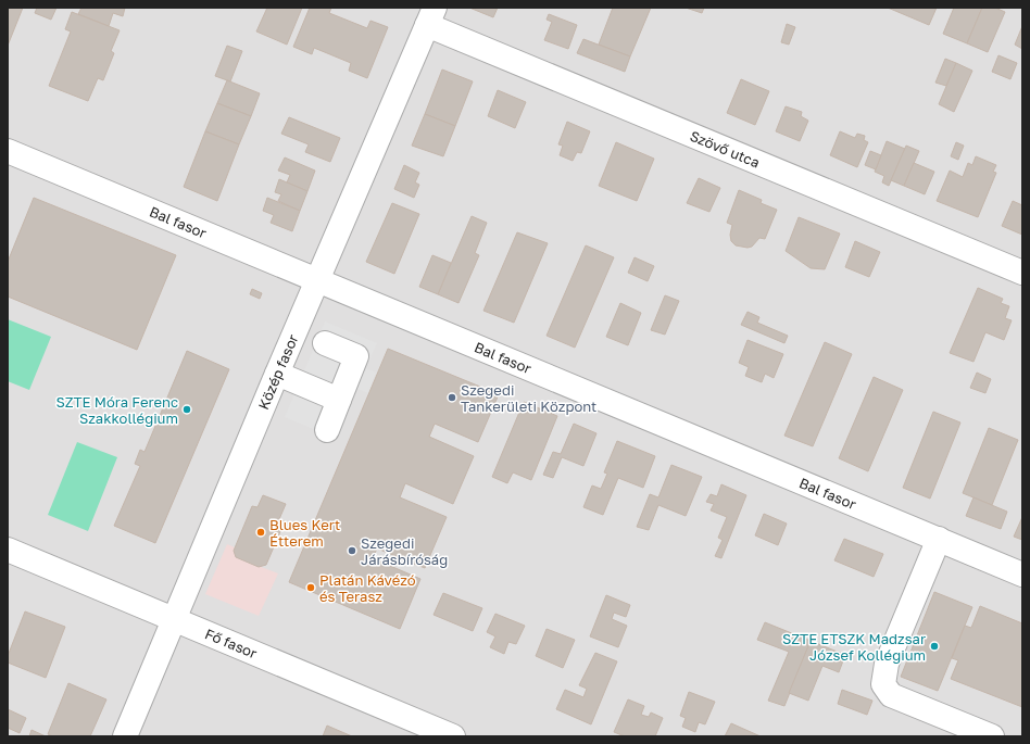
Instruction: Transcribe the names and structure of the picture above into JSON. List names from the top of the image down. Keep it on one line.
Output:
{"streets":{"street":["Szövő utca","Bal fasor","Közép fasor","Fő fasor"]},"crossings":[["Szövő utca","Közép fasor"],["Bal fasor","Közép fasor"],["Közép fasor","Fő fasor"]],"places":["Szegedi Tankerületi Központ","SZTE Móra Ferenc Szakkollégium","Blues Kert Étterem","Szegedi Járásbíróság","Platán Kávézó és Terasz","SZTE ETSZK Madzsar József Kollégium"]}
